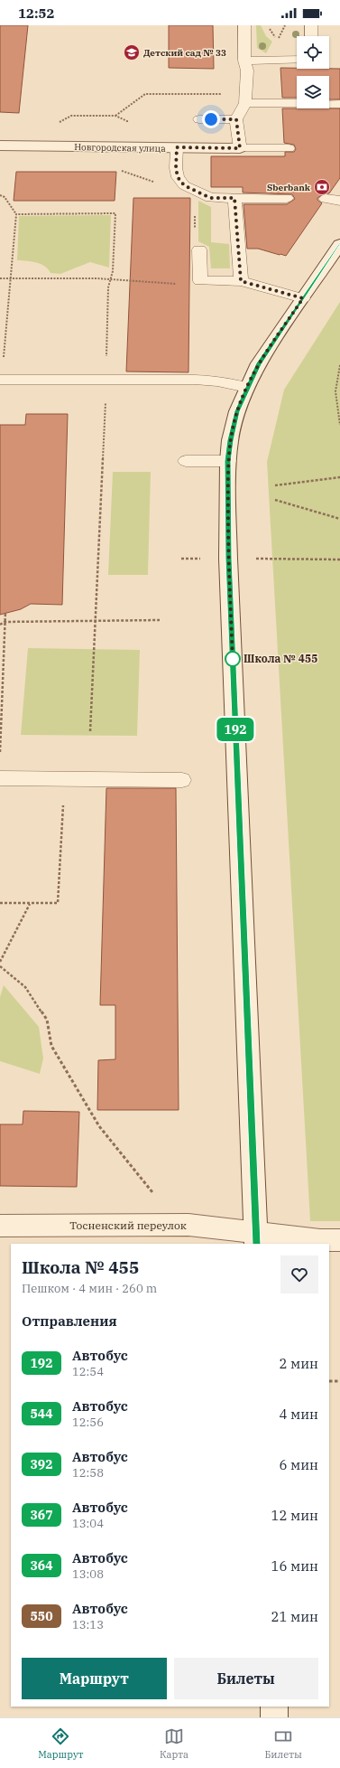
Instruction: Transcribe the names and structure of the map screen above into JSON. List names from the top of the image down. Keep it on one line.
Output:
{"streets":{"street":["Новгородская улица","Тосненский переулок"]},"places":{"school or university":["Детский сад № 33"],"bank":["Sberbank"],"other":["Школа № 455"]},"lines":["bus line 192"],"page":{"status":"12:52","on_map":"192","heading":[["Школа № 455","Пешком · 4 мин · 260 m"],"Отправления"],"list":[{"mark":"192","name":"Автобус","note":"12:54","value":"2 мин"},{"mark":"544","name":"Автобус","note":"12:56","value":"4 мин"},{"mark":"392","name":"Автобус","note":"12:58","value":"6 мин"},{"mark":"367","name":"Автобус","note":"13:04","value":"12 мин"},{"mark":"364","name":"Автобус","note":"13:08","value":"16 мин"},{"mark":"550","name":"Автобус","note":"13:13","value":"21 мин"}],"buttons":["Маршрут","Билеты"],"tabs":["Маршрут","Карта","Билеты"]}}
